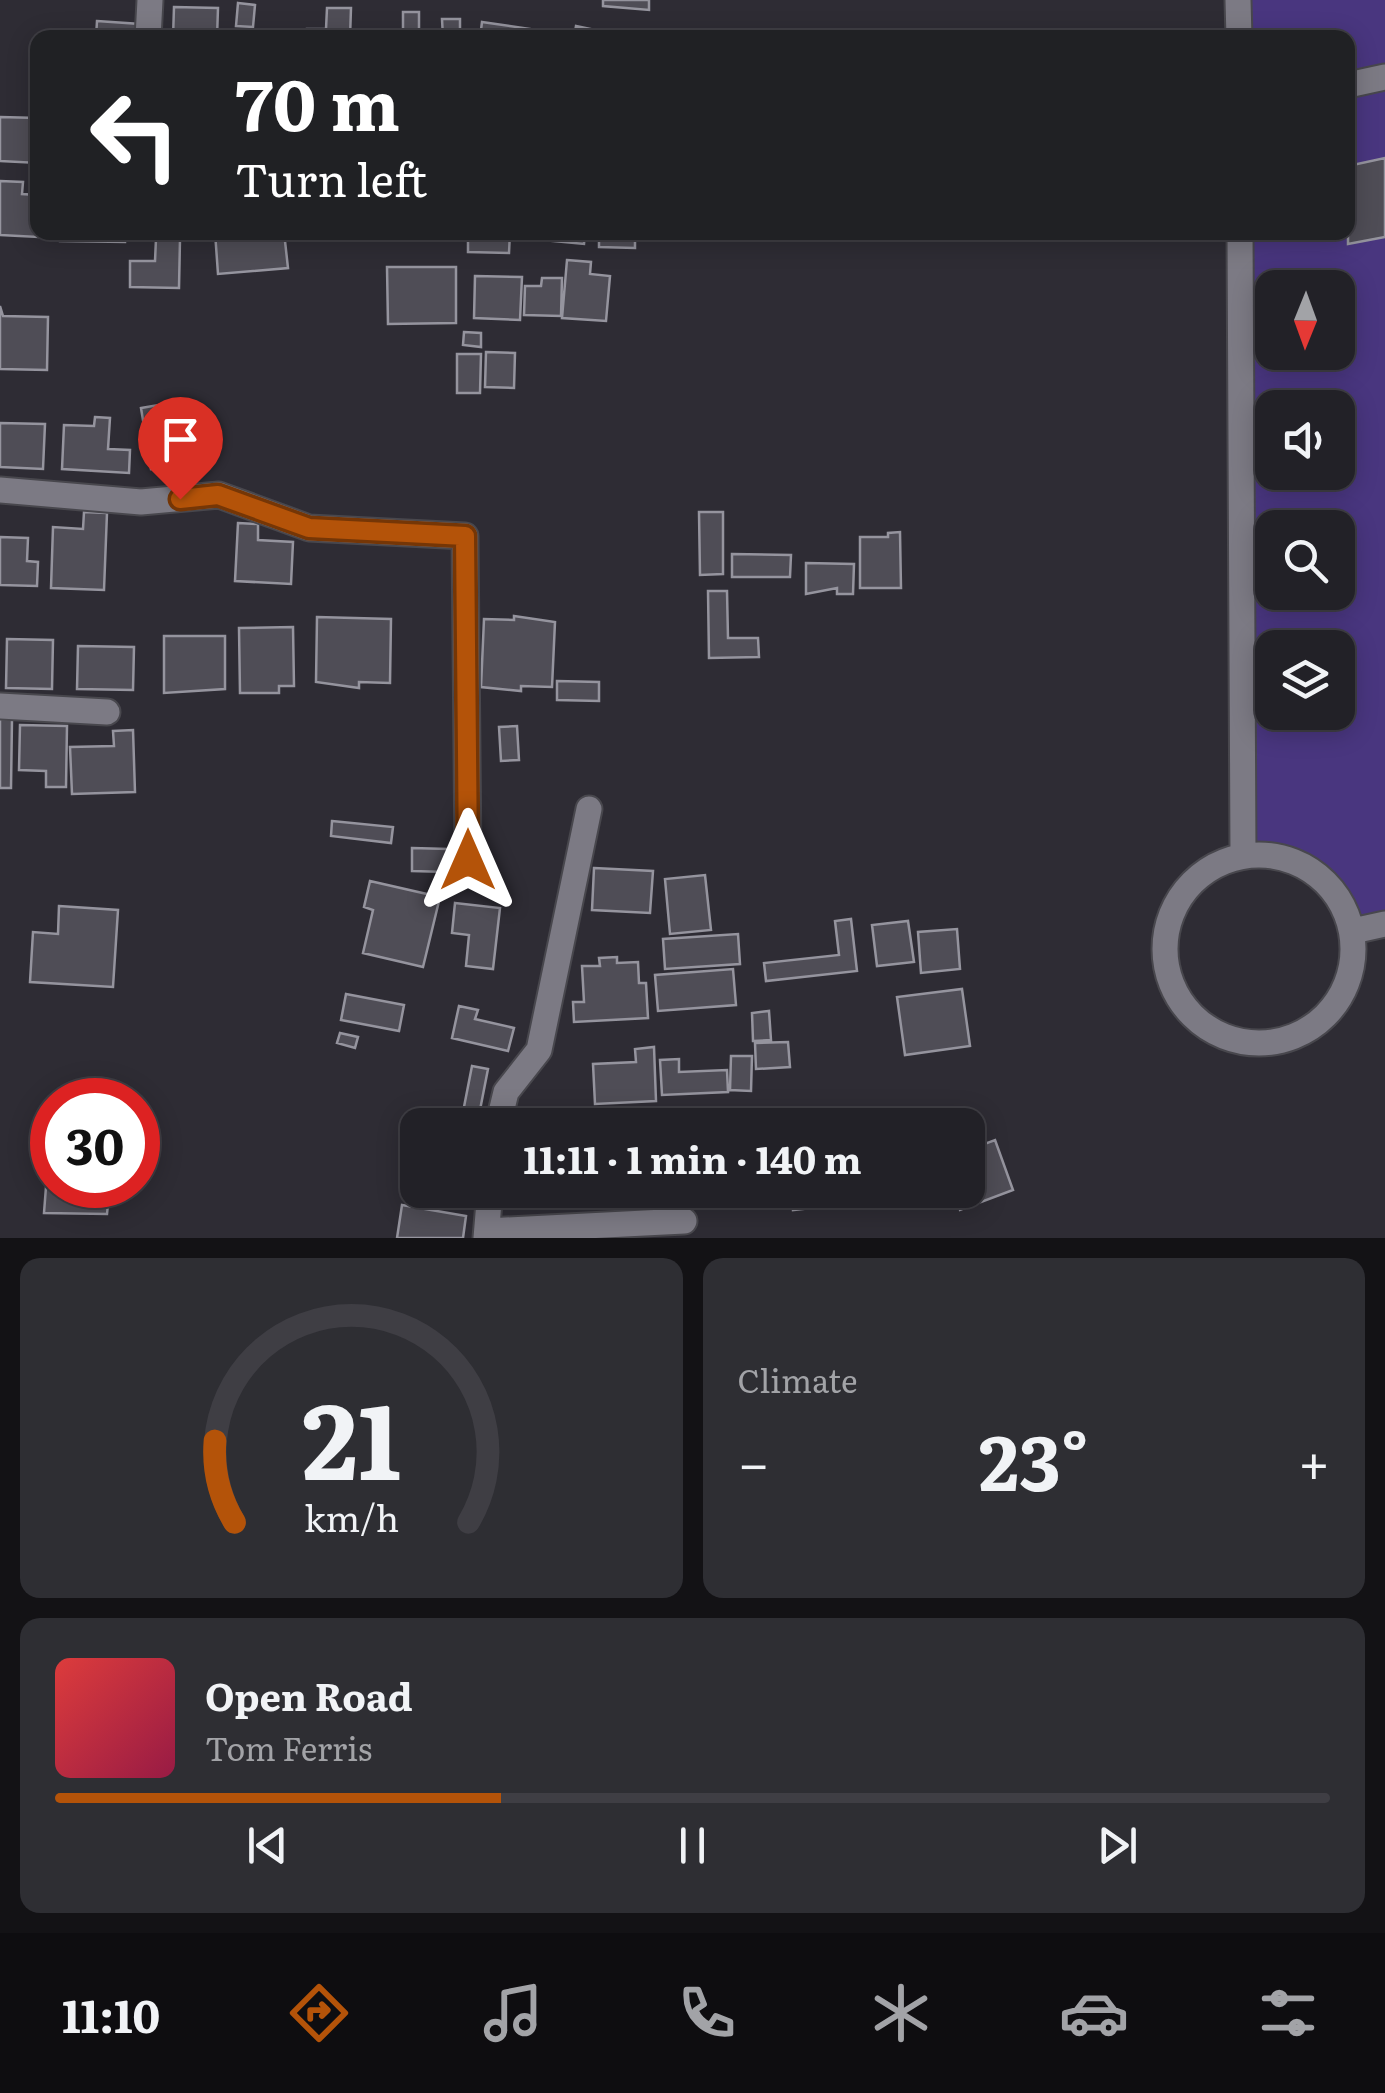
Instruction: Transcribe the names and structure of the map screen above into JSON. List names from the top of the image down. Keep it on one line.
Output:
{"north":"bottom","page":{"turn":["70 m","Turn left"],"limit":"30","trip":"11:11 · 1 min · 140 m","tile":"Climate","heat":["−","23°","+"],"song":["Open Road","Tom Ferris"],"tabs":"11:10","gauge":["21","km/h"]}}
